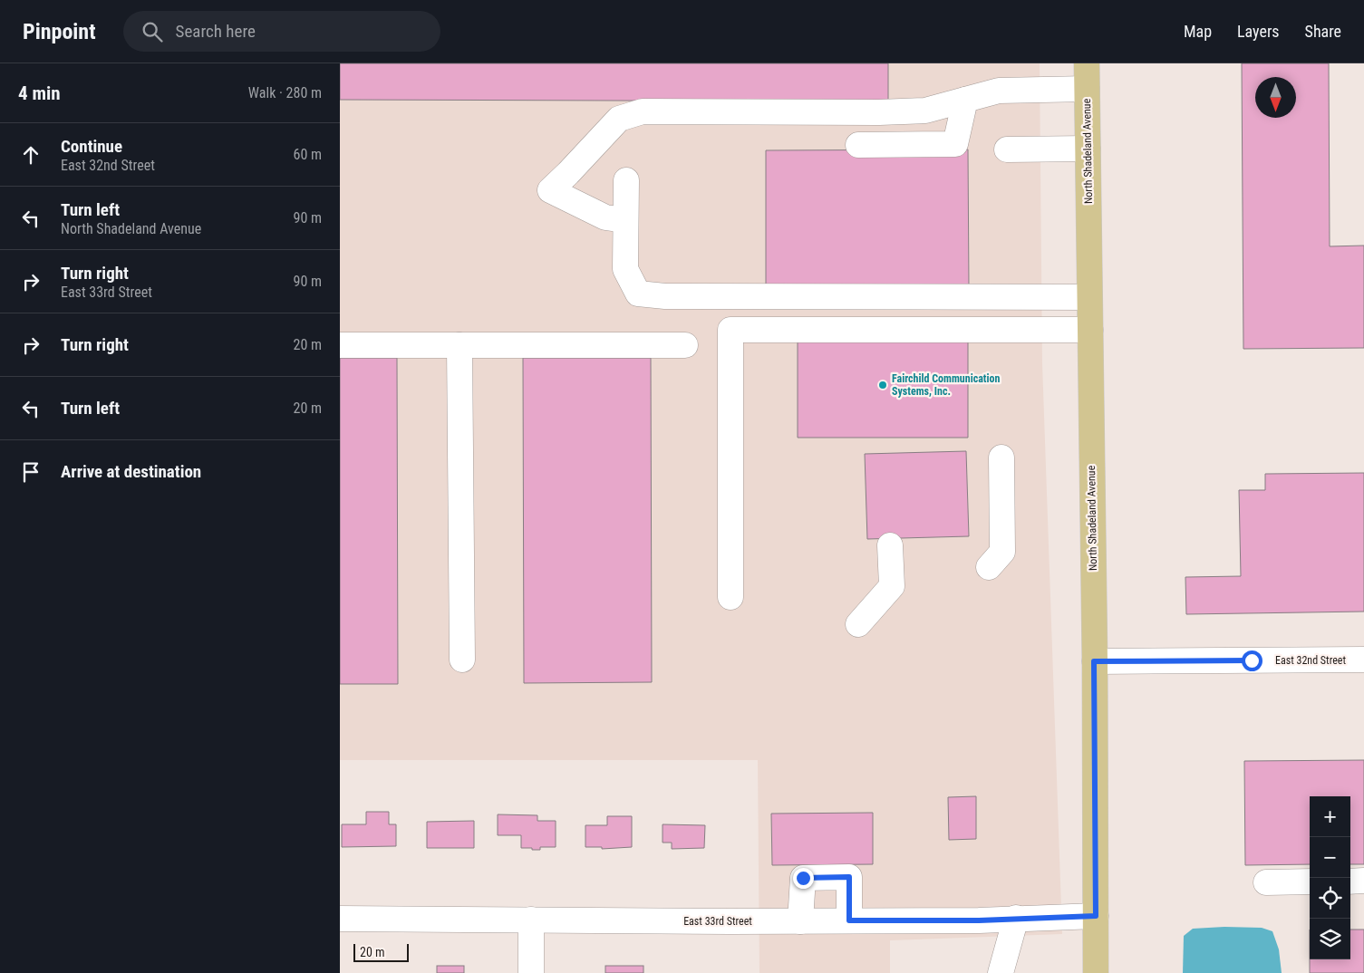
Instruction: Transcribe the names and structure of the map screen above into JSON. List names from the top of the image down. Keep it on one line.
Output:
{"streets":{"main road":["North Shadeland Avenue"],"street":["East 32nd Street","East 33rd Street"]},"crossings":[["North Shadeland Avenue","East 32nd Street"],["North Shadeland Avenue","East 33rd Street"]],"places":["Fairchild Communication Systems, Inc."],"scale_bar":"20 m","north":"bottom","page":{"header":"Pinpoint","search":"Search here","nav":["Map","Layers","Share"],"heading":["4 min","Walk · 280 m"],"list":[["Continue","East 32nd Street","60 m"],["Turn left","North Shadeland Avenue","90 m"],["Turn right","East 33rd Street","90 m"],["Turn right","20 m"],["Turn left","20 m"],"Arrive at destination"],"map_buttons":["+","−"],"scale":"20 m"}}
